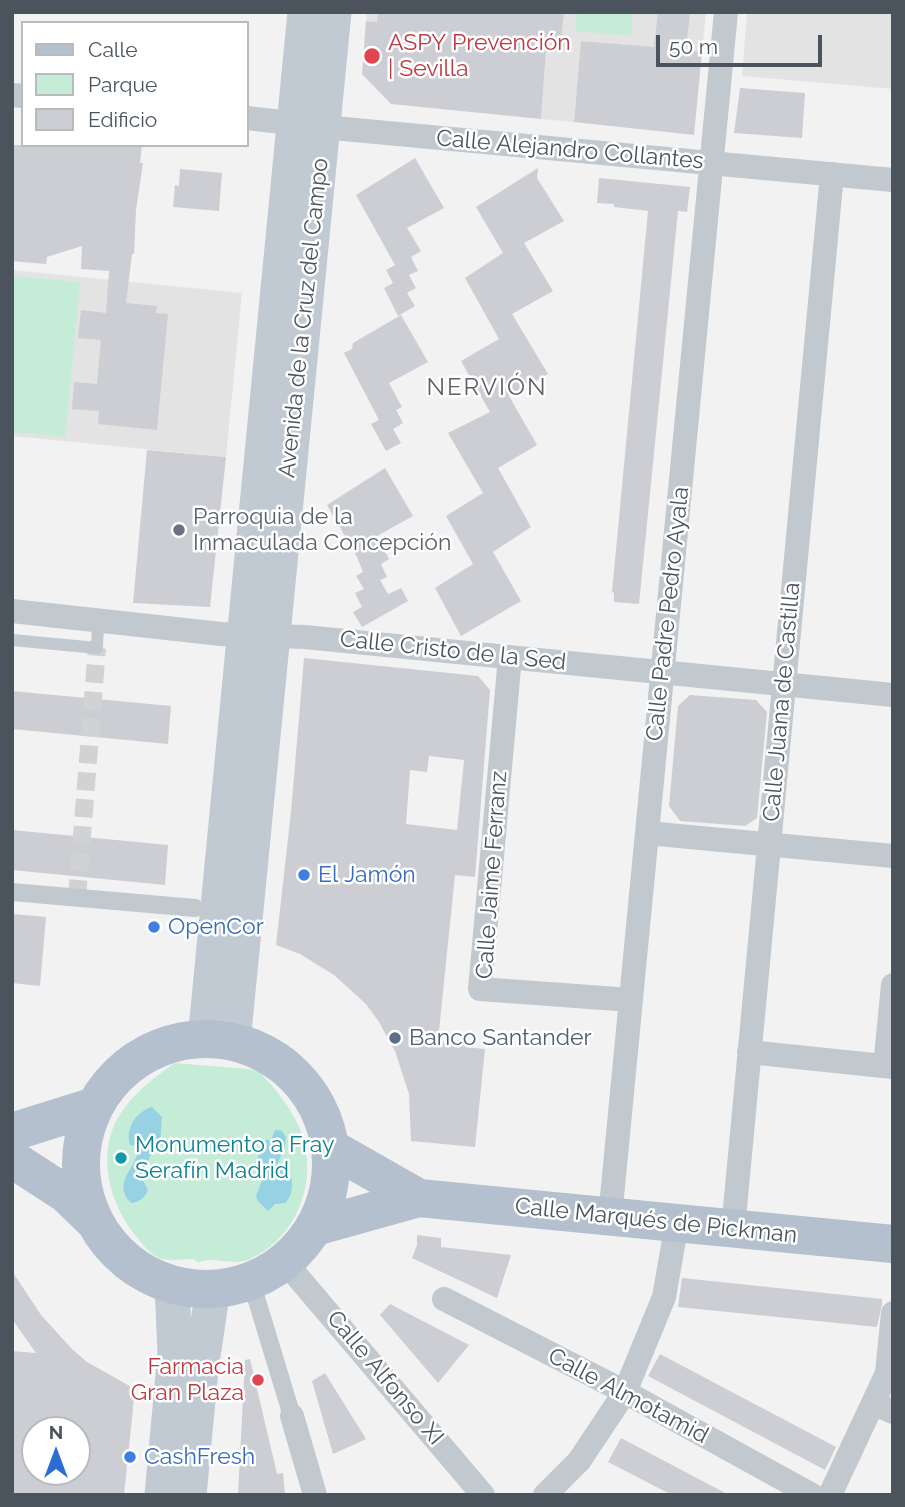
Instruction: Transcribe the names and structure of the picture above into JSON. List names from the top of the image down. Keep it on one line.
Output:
{"streets":{"main road":["Avenida de la Cruz del Campo","Calle Marqués de Pickman"],"street":["Calle Alejandro Collantes","Calle Padre Pedro Ayala","Calle Cristo de la Sed","Calle Juana de Castilla","Calle Jaime Ferranz","Calle Alfonso XI","Calle Almotamid"]},"crossings":[["Calle Alejandro Collantes","Avenida de la Cruz del Campo"],["Calle Alejandro Collantes","Calle Padre Pedro Ayala"],["Calle Alejandro Collantes","Calle Juana de Castilla"],["Avenida de la Cruz del Campo","Calle Cristo de la Sed"],["Avenida de la Cruz del Campo","Calle Alfonso XI"],["Calle Padre Pedro Ayala","Calle Cristo de la Sed"],["Calle Padre Pedro Ayala","Calle Jaime Ferranz"],["Calle Padre Pedro Ayala","Calle Marqués de Pickman"],["Calle Cristo de la Sed","Calle Juana de Castilla"],["Calle Cristo de la Sed","Calle Jaime Ferranz"],["Calle Juana de Castilla","Calle Marqués de Pickman"]],"districts":["NERVIÓN"],"places":["ASPY Prevención | Sevilla","Parroquia de la Inmaculada Concepción","El Jamón","OpenCor","Banco Santander","Monumento a Fray Serafín Madrid","Farmacia Gran Plaza","CashFresh"],"legend":["Calle","Parque","Edificio"],"scale_bar":"50 m","north":"top"}
